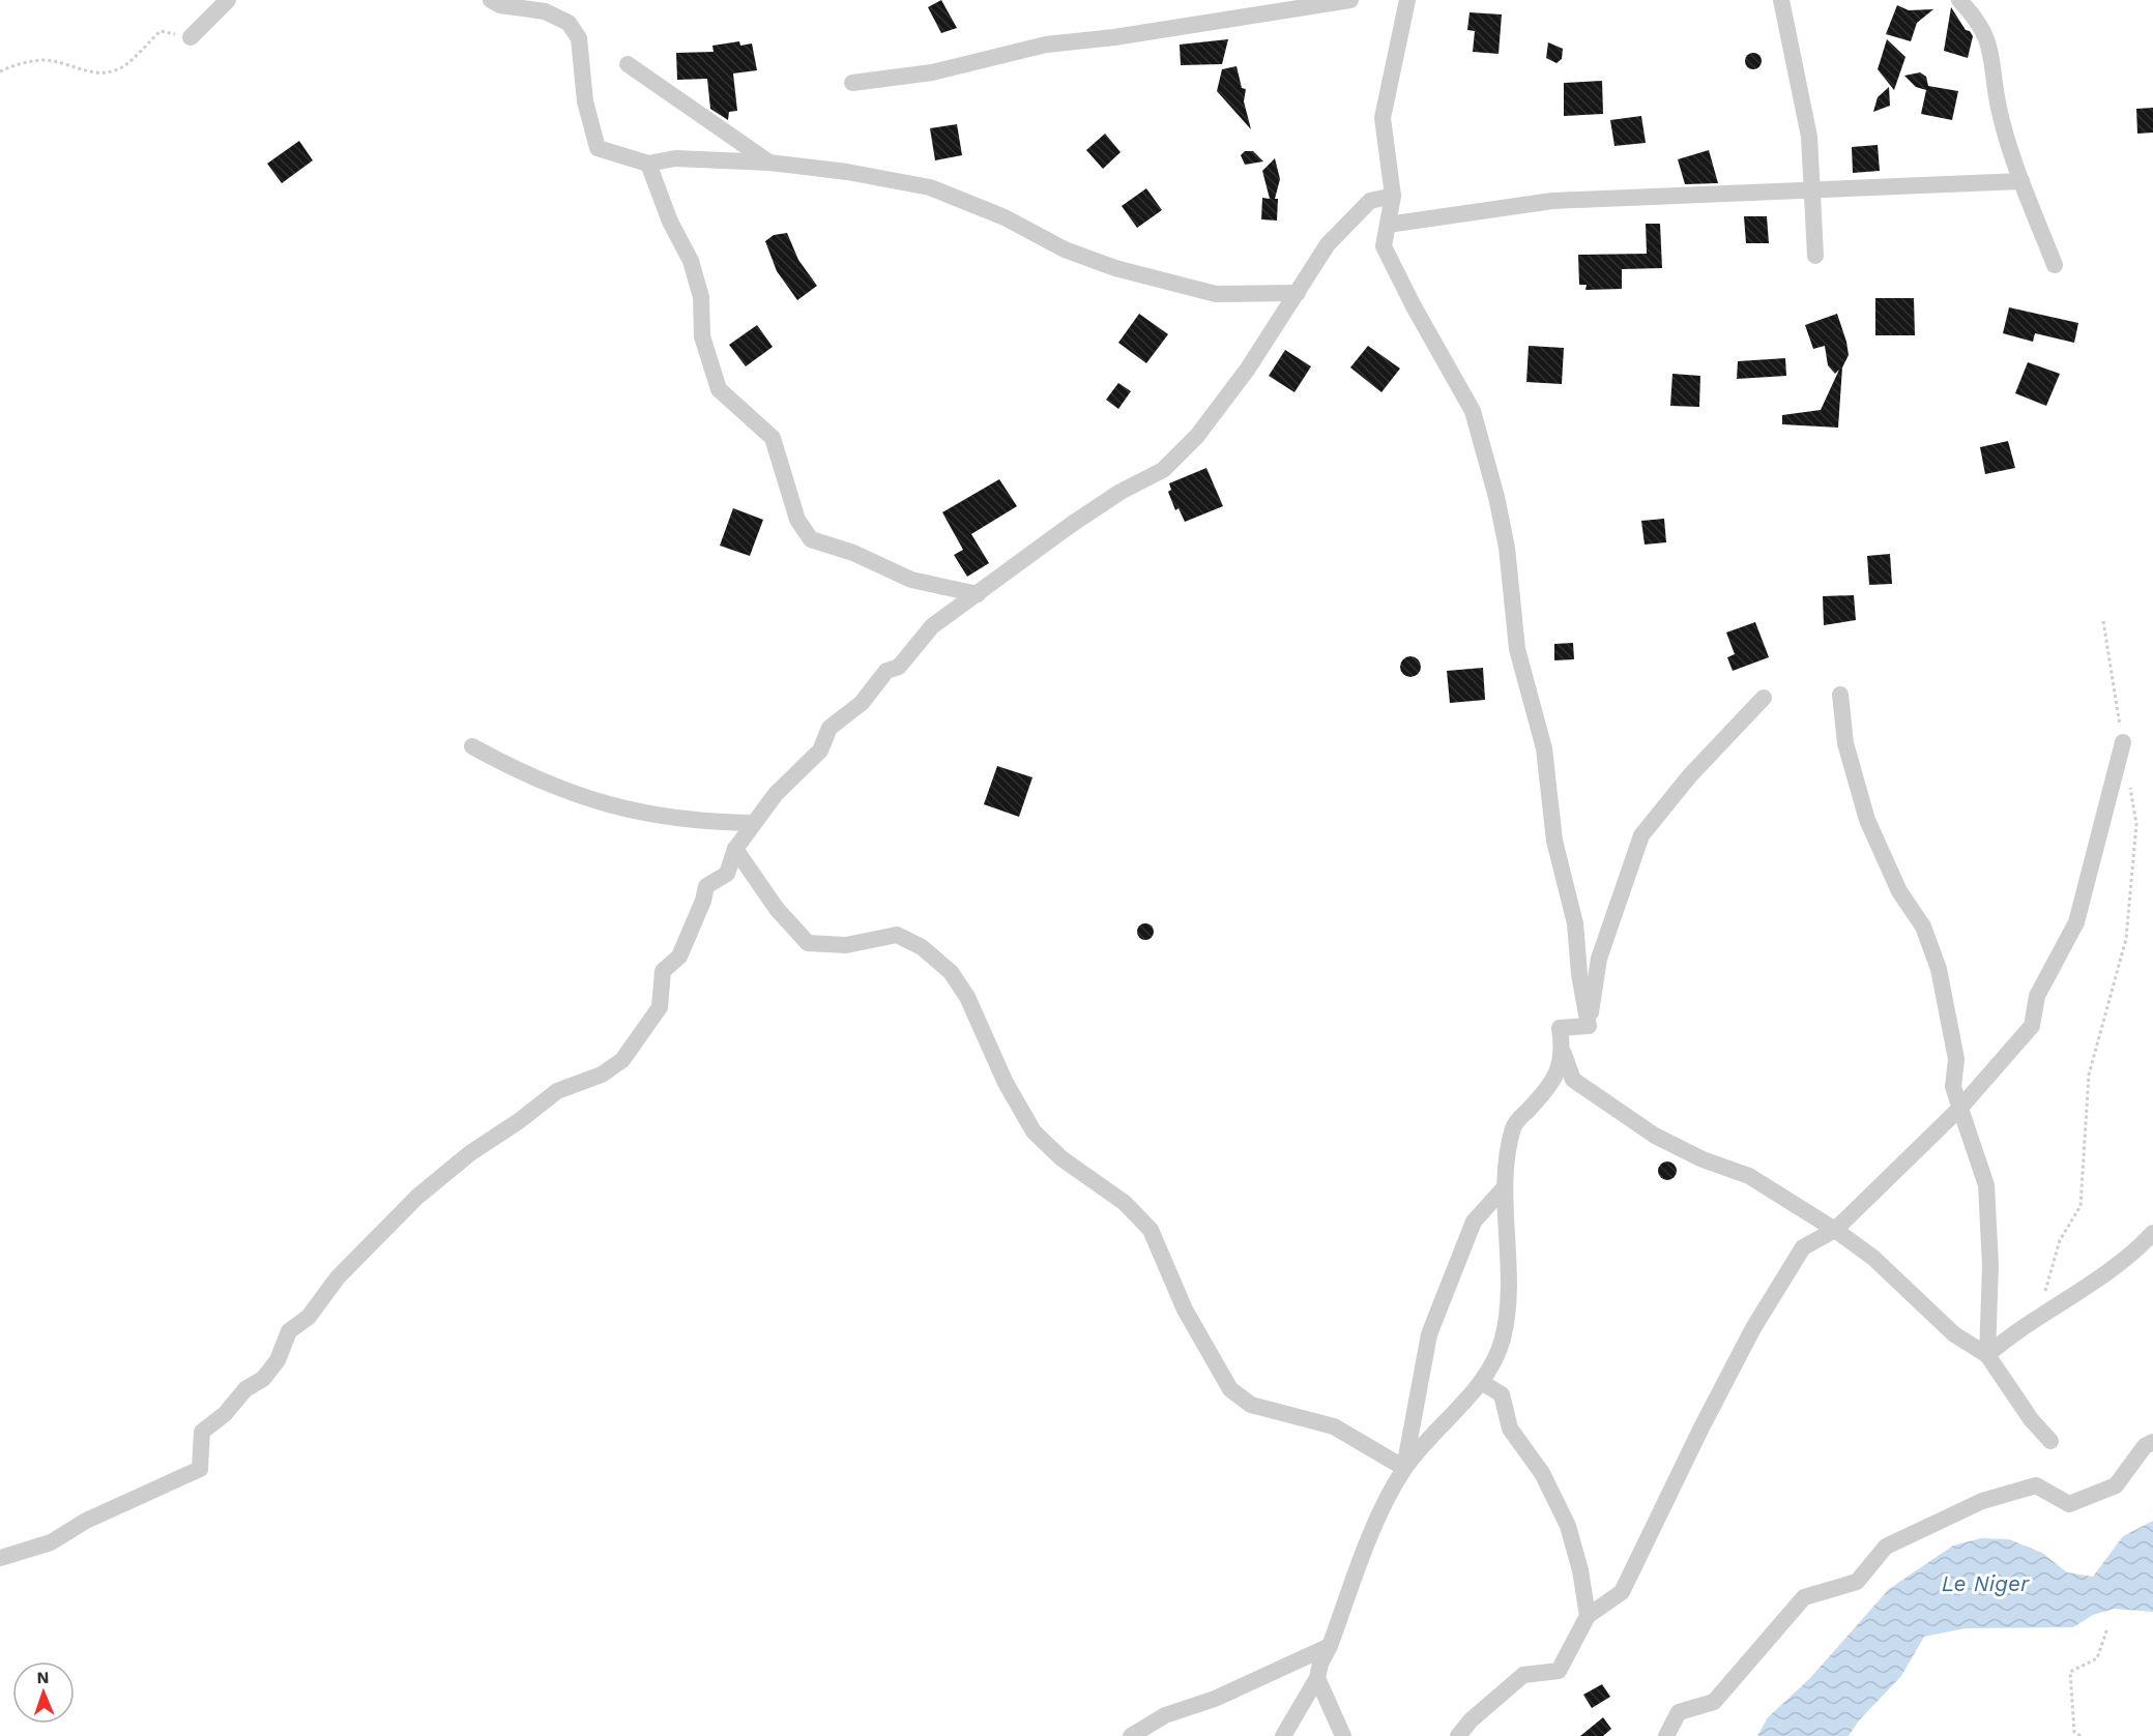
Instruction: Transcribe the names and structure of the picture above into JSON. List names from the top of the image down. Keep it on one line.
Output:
{"water":["Le Niger"],"north":"top"}
